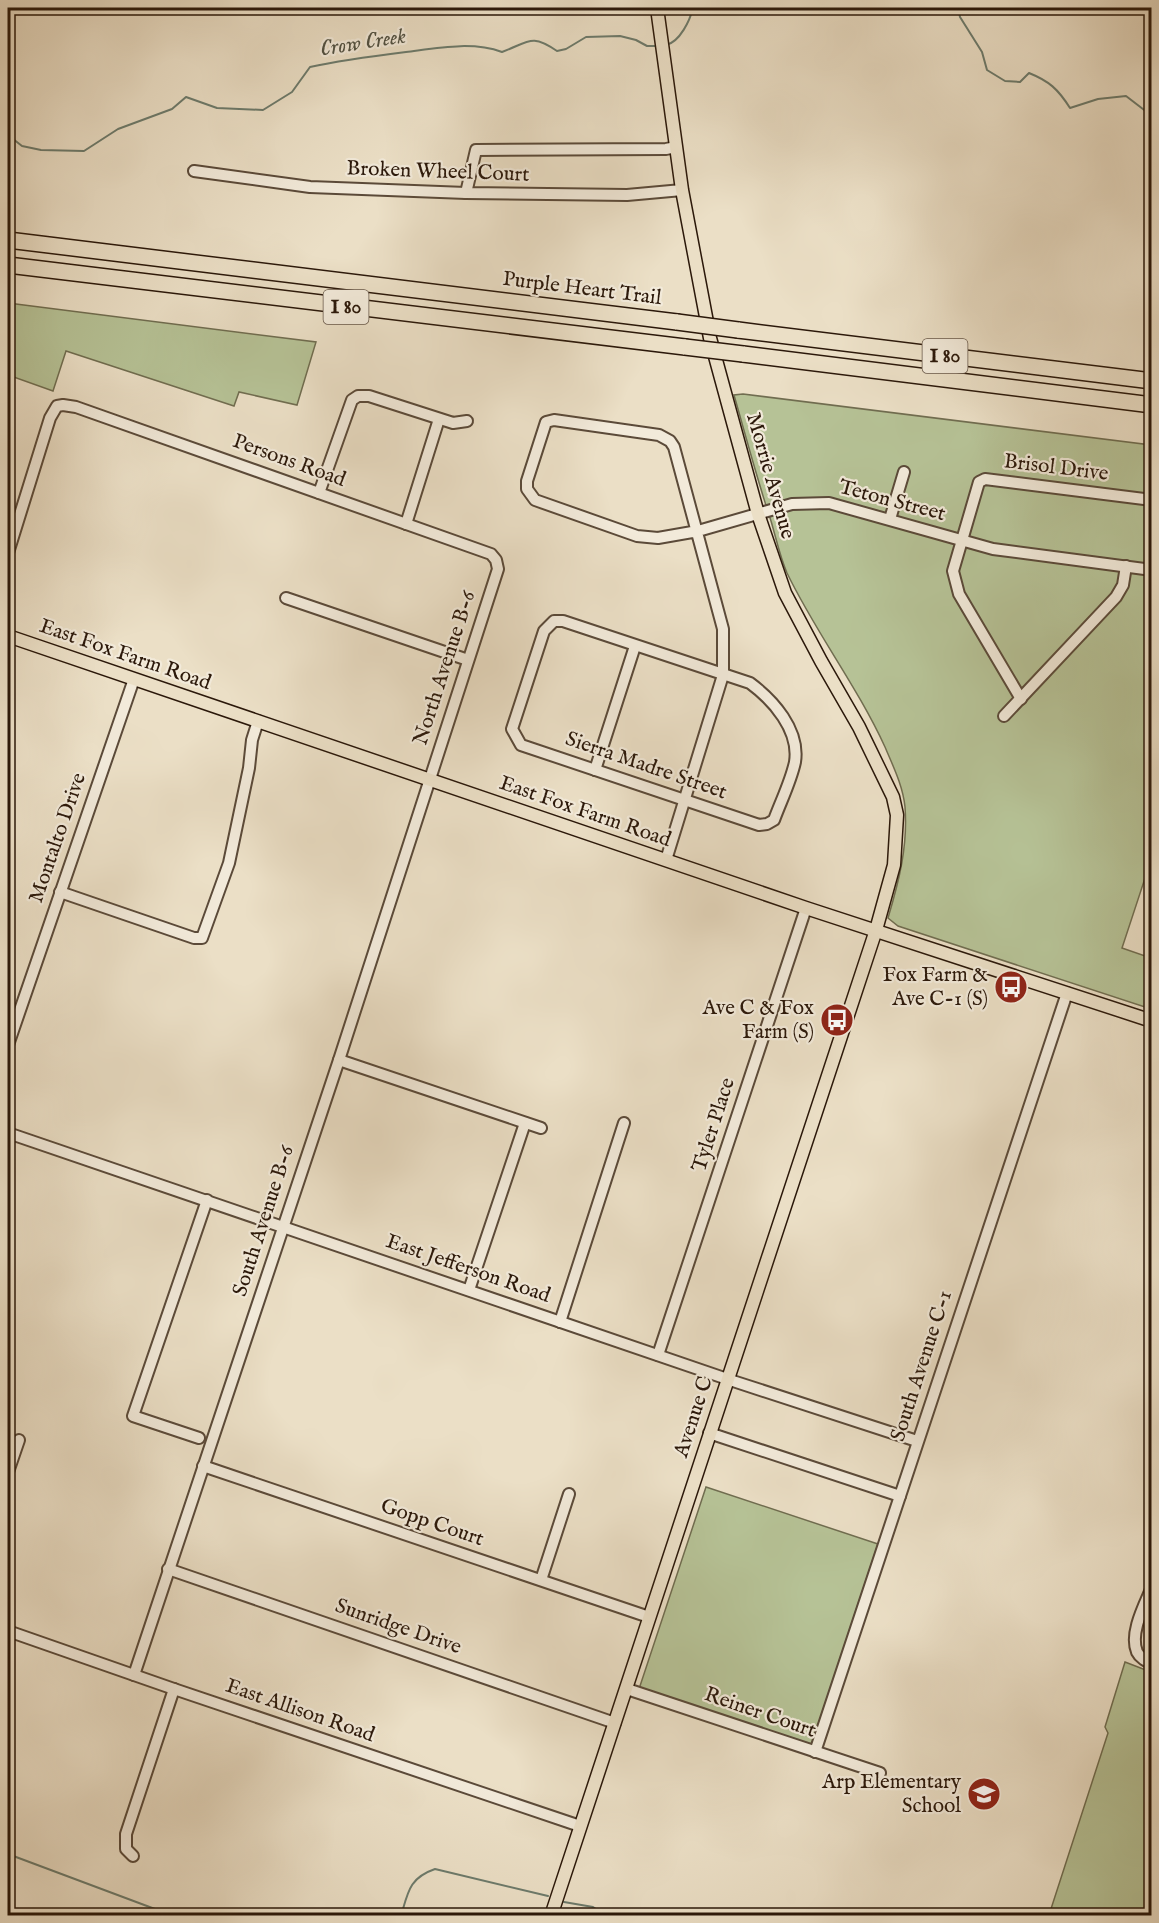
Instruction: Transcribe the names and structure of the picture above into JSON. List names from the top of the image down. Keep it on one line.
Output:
{"streets":{"highway":["Purple Heart Trail","I 80"],"main road":["Morrie Avenue","East Fox Farm Road","Avenue C"],"street":["Broken Wheel Court","Persons Road","Brisol Drive","Teton Street","North Avenue B-6","Sierra Madre Street","Montalto Drive","Tyler Place","South Avenue B-6","East Jefferson Road","South Avenue C-1","Gopp Court","Sunridge Drive","East Allison Road","Reiner Court"]},"crossings":[["Broken Wheel Court","Morrie Avenue"],["Persons Road","North Avenue B-6"],["Brisol Drive","Teton Street"],["Morrie Avenue","Teton Street"],["Morrie Avenue","East Fox Farm Road"],["Morrie Avenue","Avenue C"],["East Fox Farm Road","North Avenue B-6"],["East Fox Farm Road","Montalto Drive"],["East Fox Farm Road","Tyler Place"],["East Fox Farm Road","South Avenue B-6"],["East Fox Farm Road","South Avenue C-1"],["East Fox Farm Road","Avenue C"],["North Avenue B-6","South Avenue B-6"],["Tyler Place","East Jefferson Road"],["South Avenue B-6","East Jefferson Road"],["South Avenue B-6","Gopp Court"],["South Avenue B-6","Sunridge Drive"],["South Avenue B-6","East Allison Road"],["East Jefferson Road","South Avenue C-1"],["East Jefferson Road","Avenue C"],["South Avenue C-1","Reiner Court"],["Avenue C","Gopp Court"],["Avenue C","Sunridge Drive"],["Avenue C","East Allison Road"],["Avenue C","Reiner Court"]],"water":["Crow Creek"],"places":{"bus stop":["Fox Farm & Ave C-1 (S)","Ave C & Fox Farm (S)"],"school or university":["Arp Elementary School"]}}
